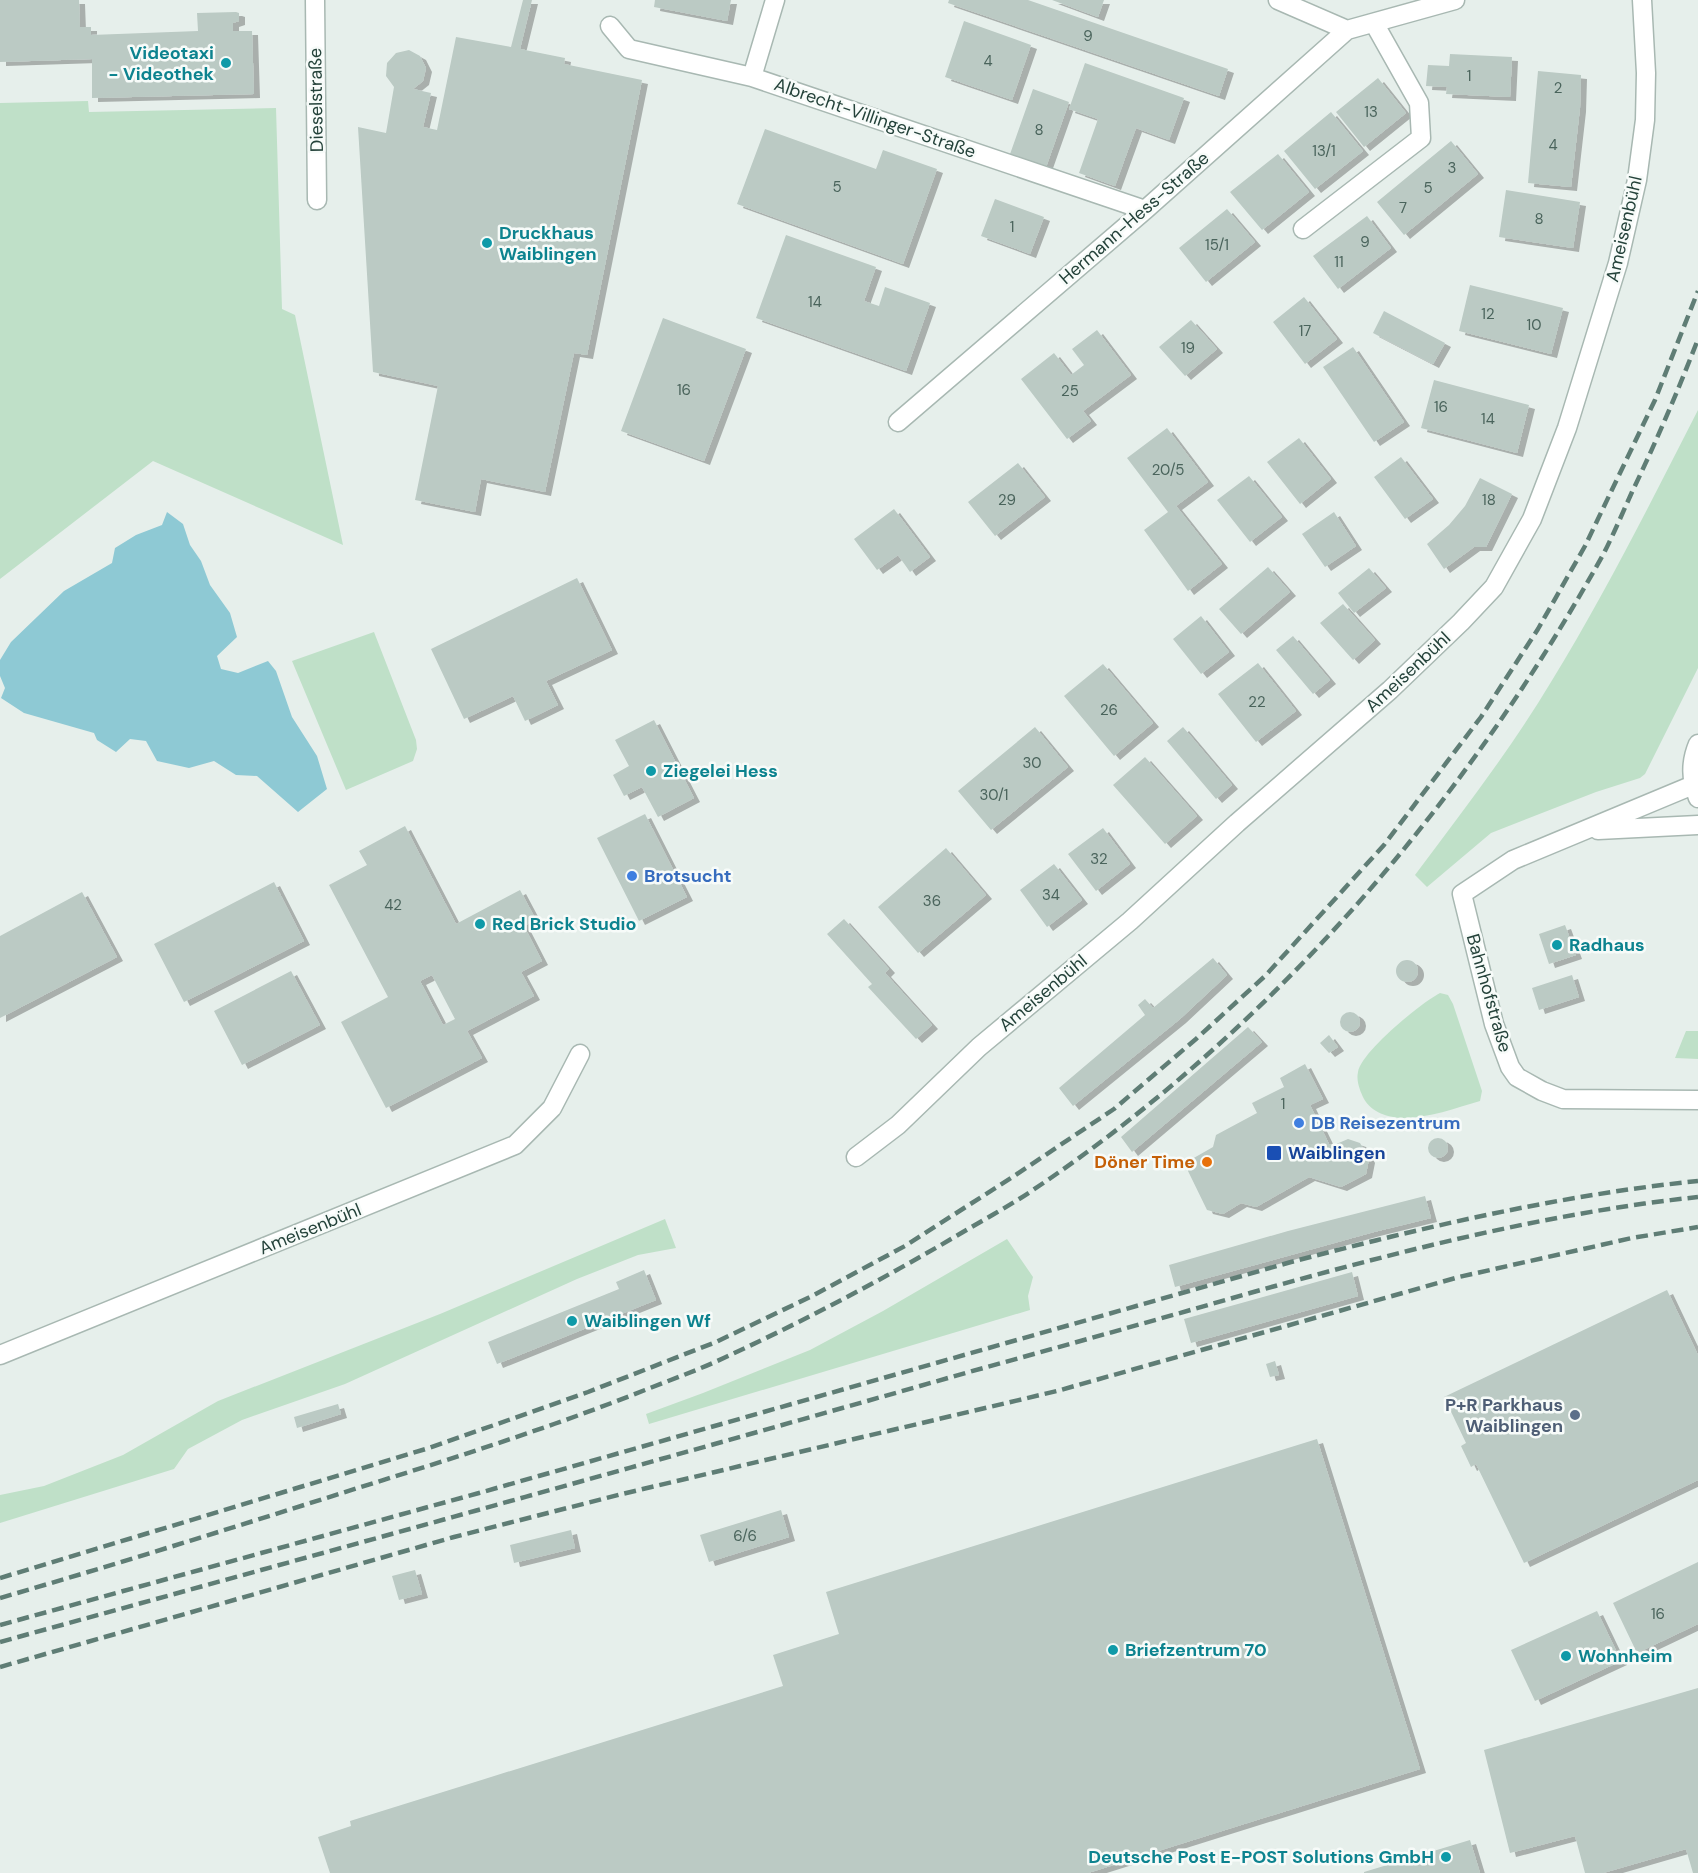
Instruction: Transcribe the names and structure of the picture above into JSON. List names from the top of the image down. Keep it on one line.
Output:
{"streets":{"street":["Dieselstraße","Albrecht-Villinger-Straße","Hermann-Hess-Straße","Ameisenbühl","Bahnhofstraße"]},"crossings":[["Albrecht-Villinger-Straße","Hermann-Hess-Straße"]],"places":{"other":["Videotaxi - Videothek","Druckhaus Waiblingen","Ziegelei Hess","Brotsucht","Red Brick Studio","Radhaus","DB Reisezentrum","Döner Time","Waiblingen Wf","P+R Parkhaus Waiblingen","Briefzentrum 70","Wohnheim","Deutsche Post E-POST Solutions GmbH"],"transit":["Waiblingen"]},"house_numbers":["9","4","1","2","13","8","4","13/1","3","5","5","7","8","1","9","15/1","11","14","12","10","17","19","16","25","16","14","20/5","29","18","22","26","30","30/1","32","34","36","42","1","6/6","16"]}
